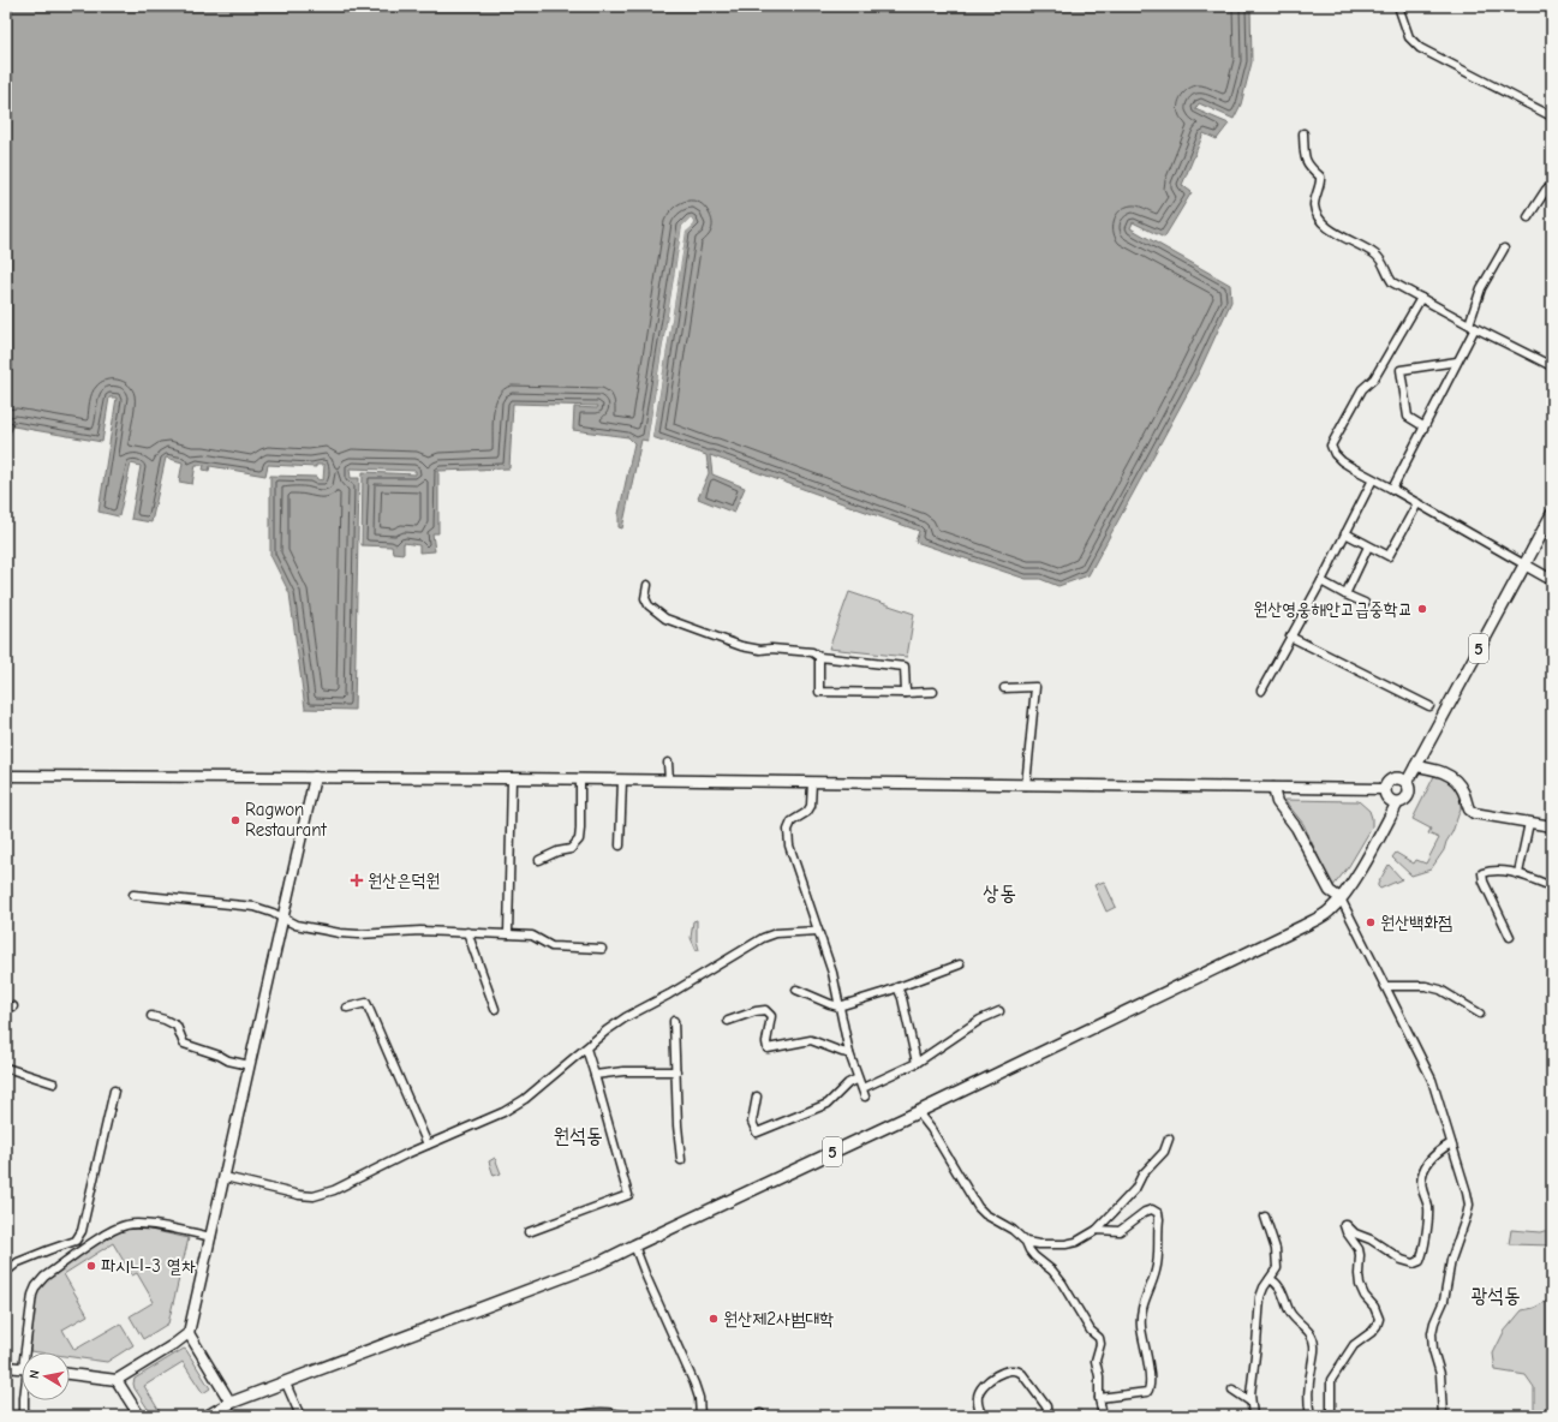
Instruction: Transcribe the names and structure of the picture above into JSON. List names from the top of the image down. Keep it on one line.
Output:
{"streets":{"highway":["5"]},"districts":["상동","원석동","광석동"],"places":{"other":["원산영웅해안고급중학교","Ragwon Restaurant","원산백화점","파시니-3 열차","원산제2사범대학"],"health":["원산은덕원"]},"north":"left"}
